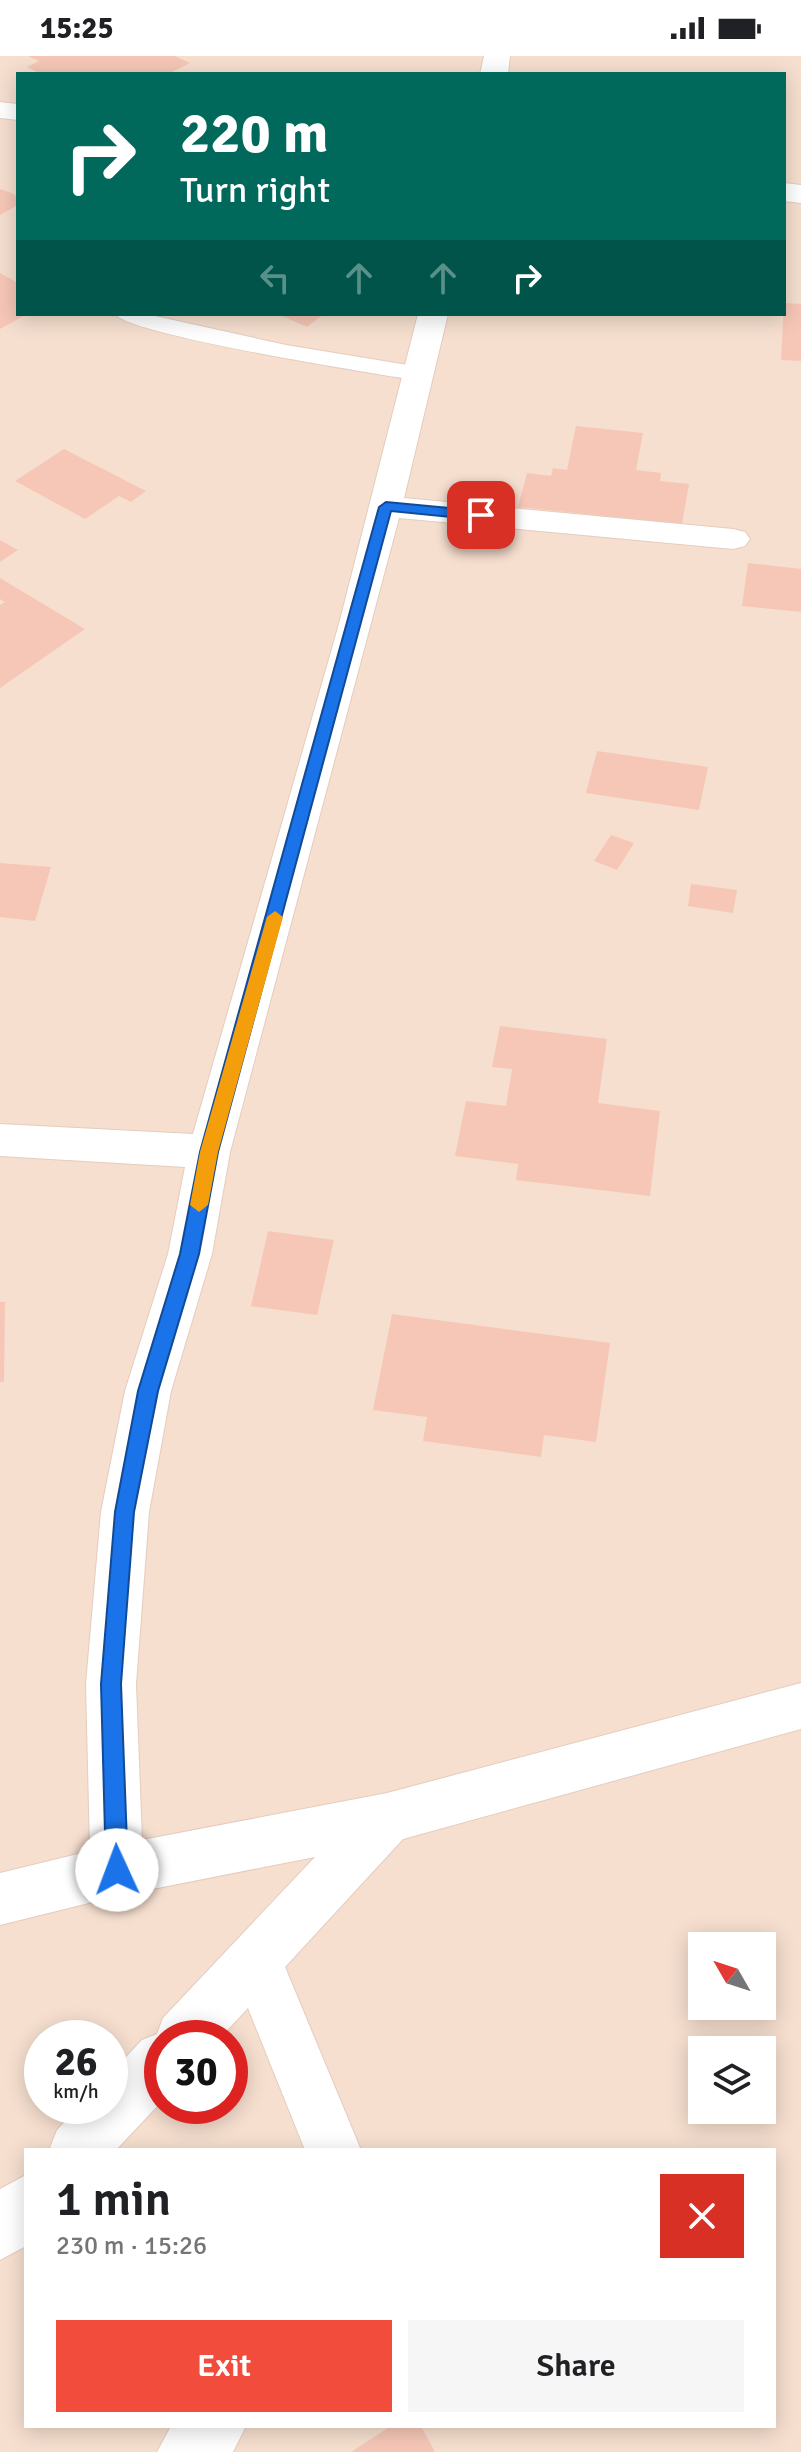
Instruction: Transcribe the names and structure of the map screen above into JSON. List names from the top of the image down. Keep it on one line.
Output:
{"north":"top left","page":{"status":"15:25","turn":["220 m","Turn right"],"speed":"26 km/h","limit":"30","heading":["1 min","230 m · 15:26"],"buttons":["Exit","Share"]}}
